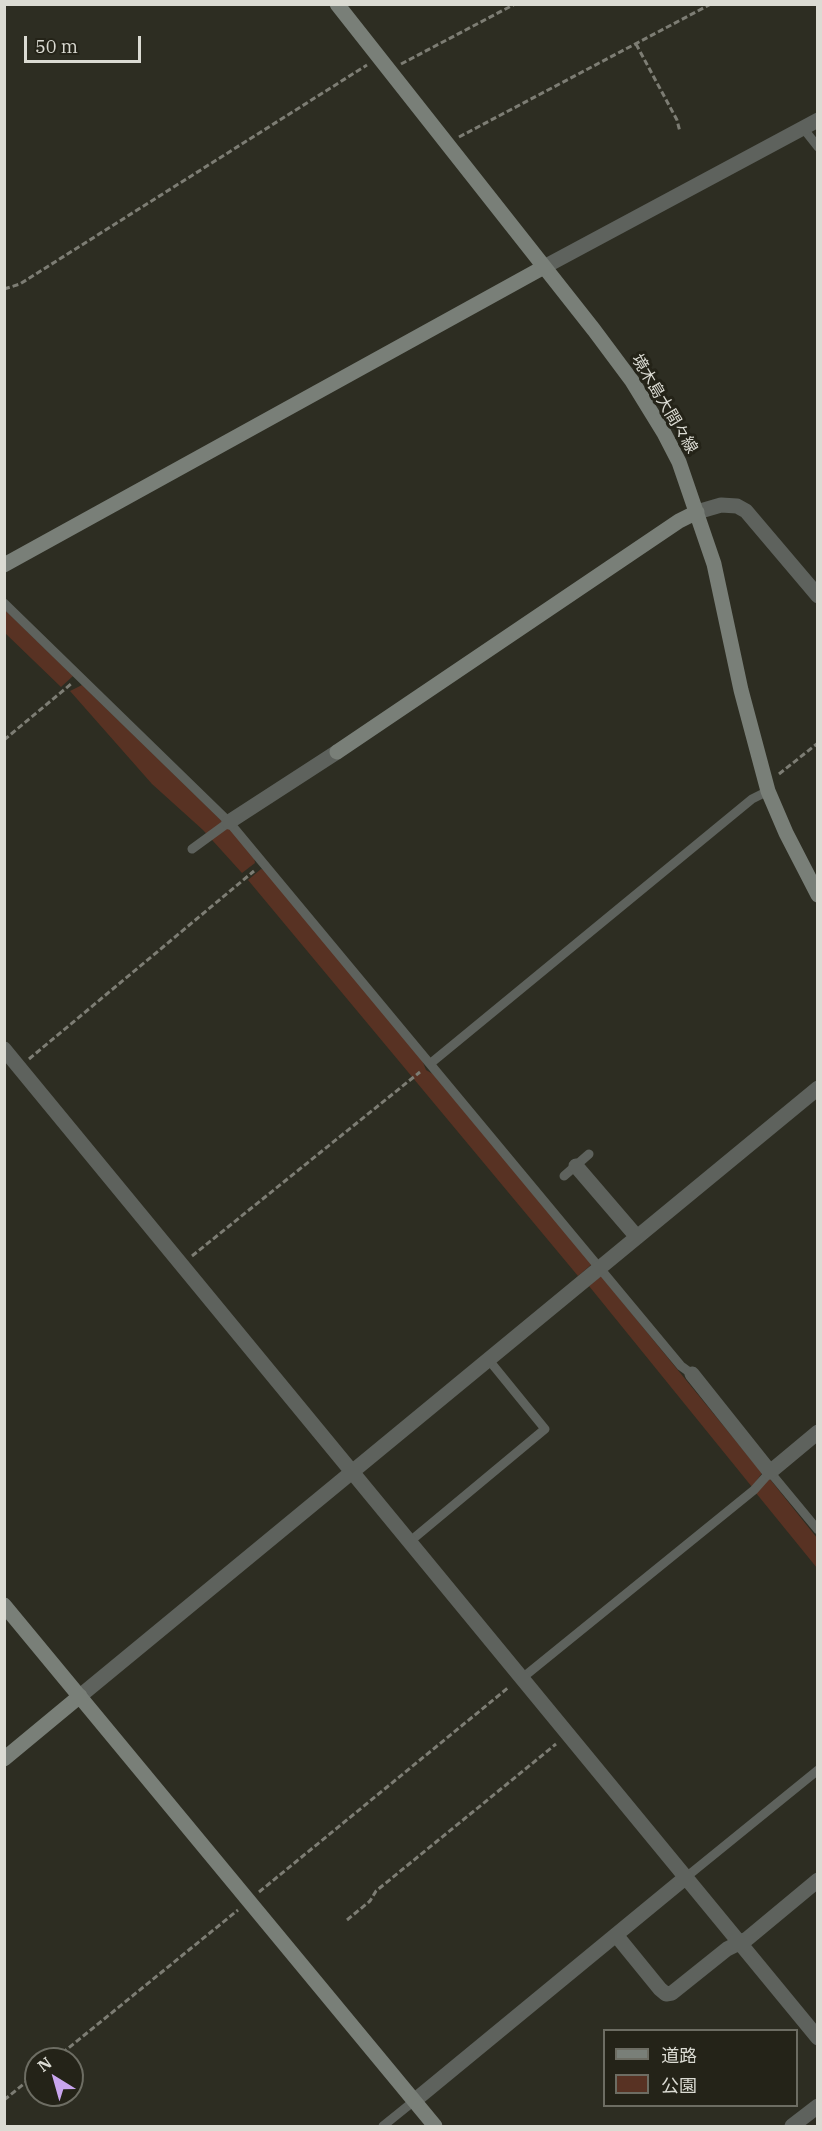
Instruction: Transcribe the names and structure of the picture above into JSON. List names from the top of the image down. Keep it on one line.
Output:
{"streets":{"street":["境木島大間々線"]},"legend":["道路","公園"],"scale_bar":"50 m","north":"top left"}
